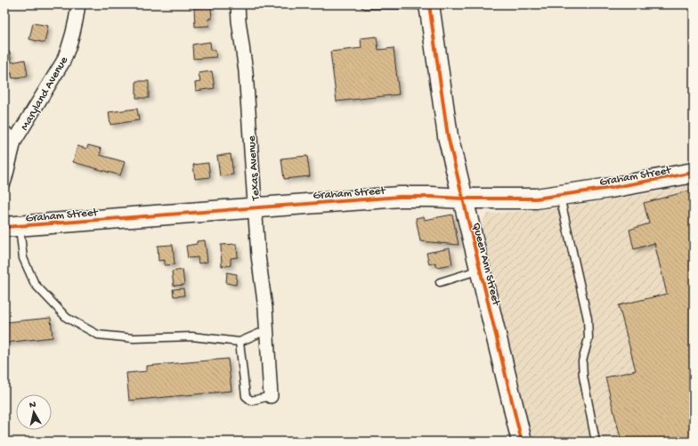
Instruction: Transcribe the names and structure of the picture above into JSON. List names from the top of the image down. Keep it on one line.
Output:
{"streets":{"street":["Maryland Avenue","Texas Avenue","Graham Street","Queen Ann Street"]},"crossings":[["Texas Avenue","Graham Street"],["Graham Street","Queen Ann Street"]],"north":"top"}
